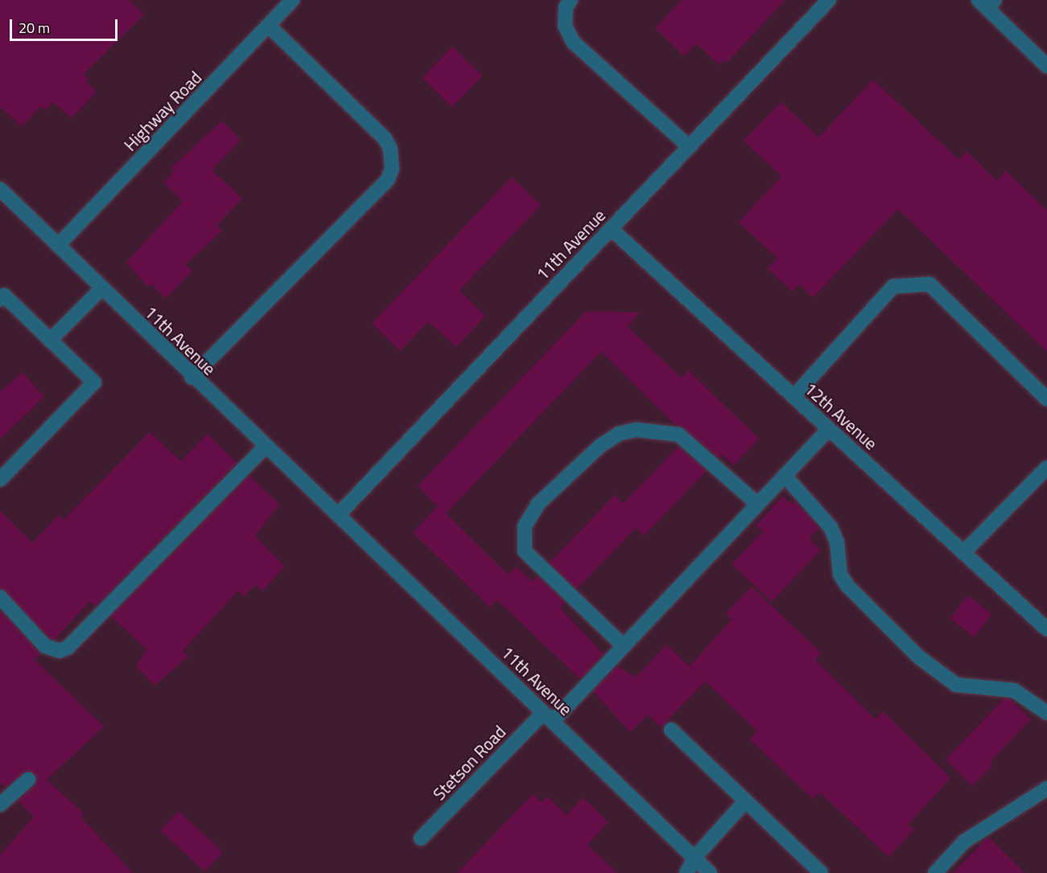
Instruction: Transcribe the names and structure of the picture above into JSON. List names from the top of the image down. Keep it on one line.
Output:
{"streets":{"street":["Highway Road","11th Avenue","12th Avenue","Stetson Road"]},"crossings":[["Highway Road","11th Avenue"],["11th Avenue","12th Avenue"],["11th Avenue","Stetson Road"],["12th Avenue","Stetson Road"]],"scale_bar":"20 m"}
